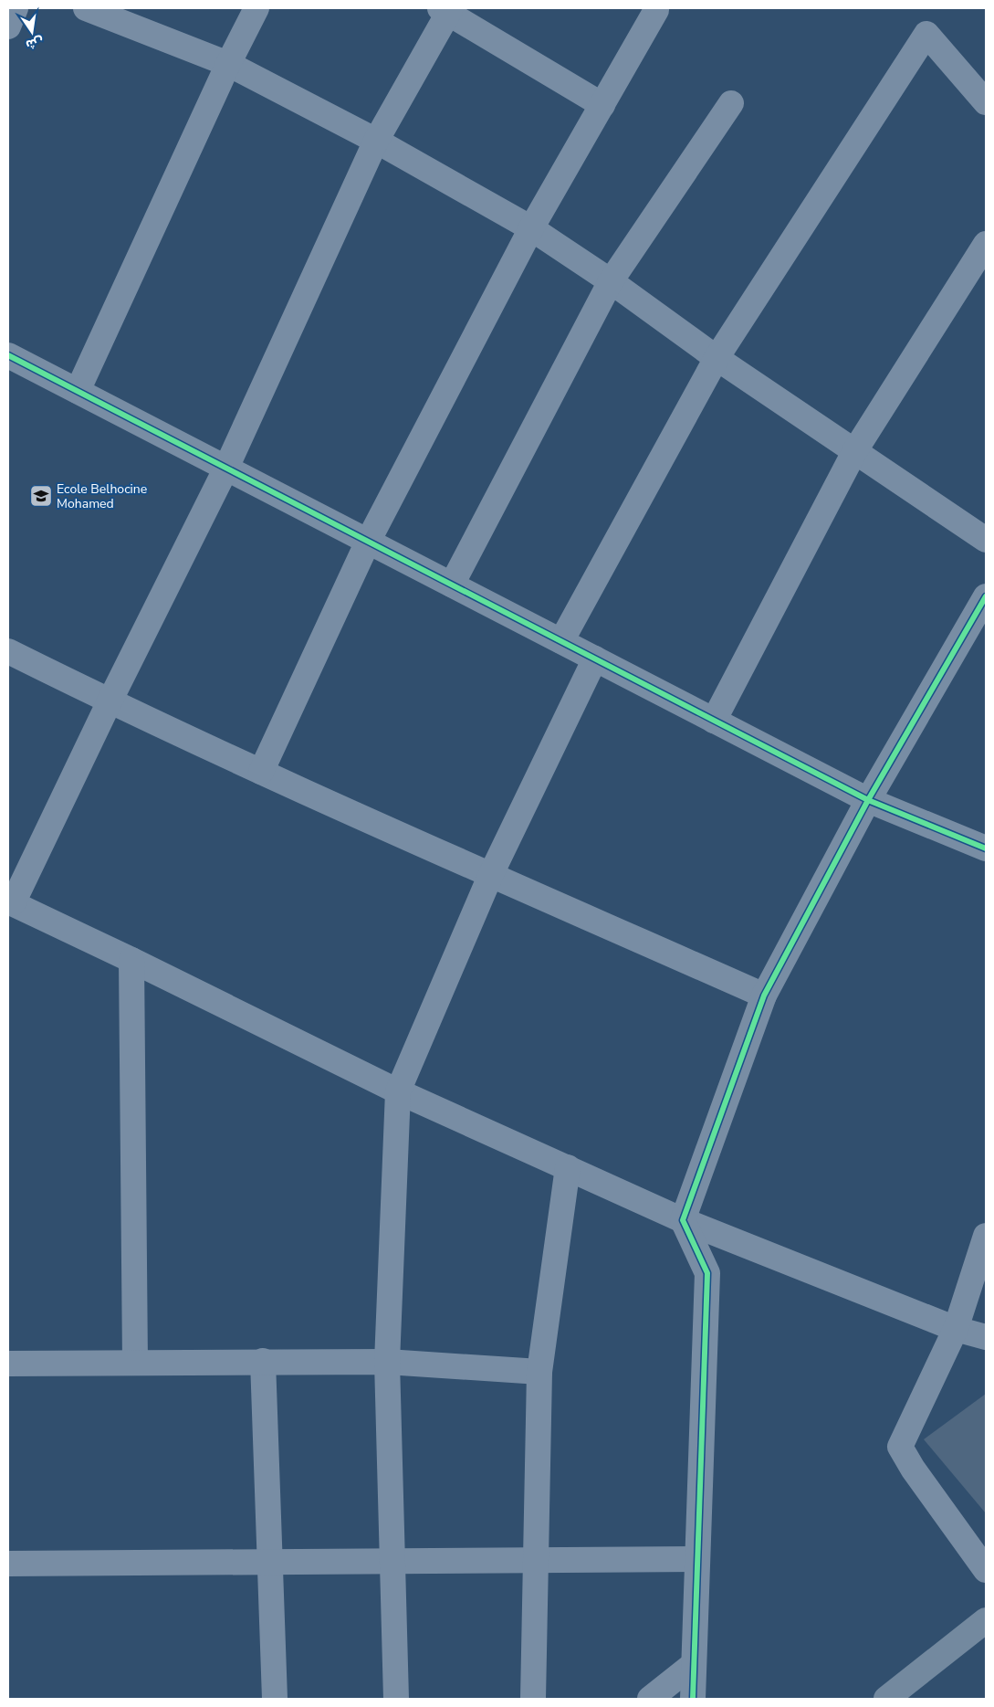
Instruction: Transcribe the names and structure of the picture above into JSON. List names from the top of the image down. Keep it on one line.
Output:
{"places":{"school or university":["Ecole Belhocine Mohamed"]},"north":"bottom"}
